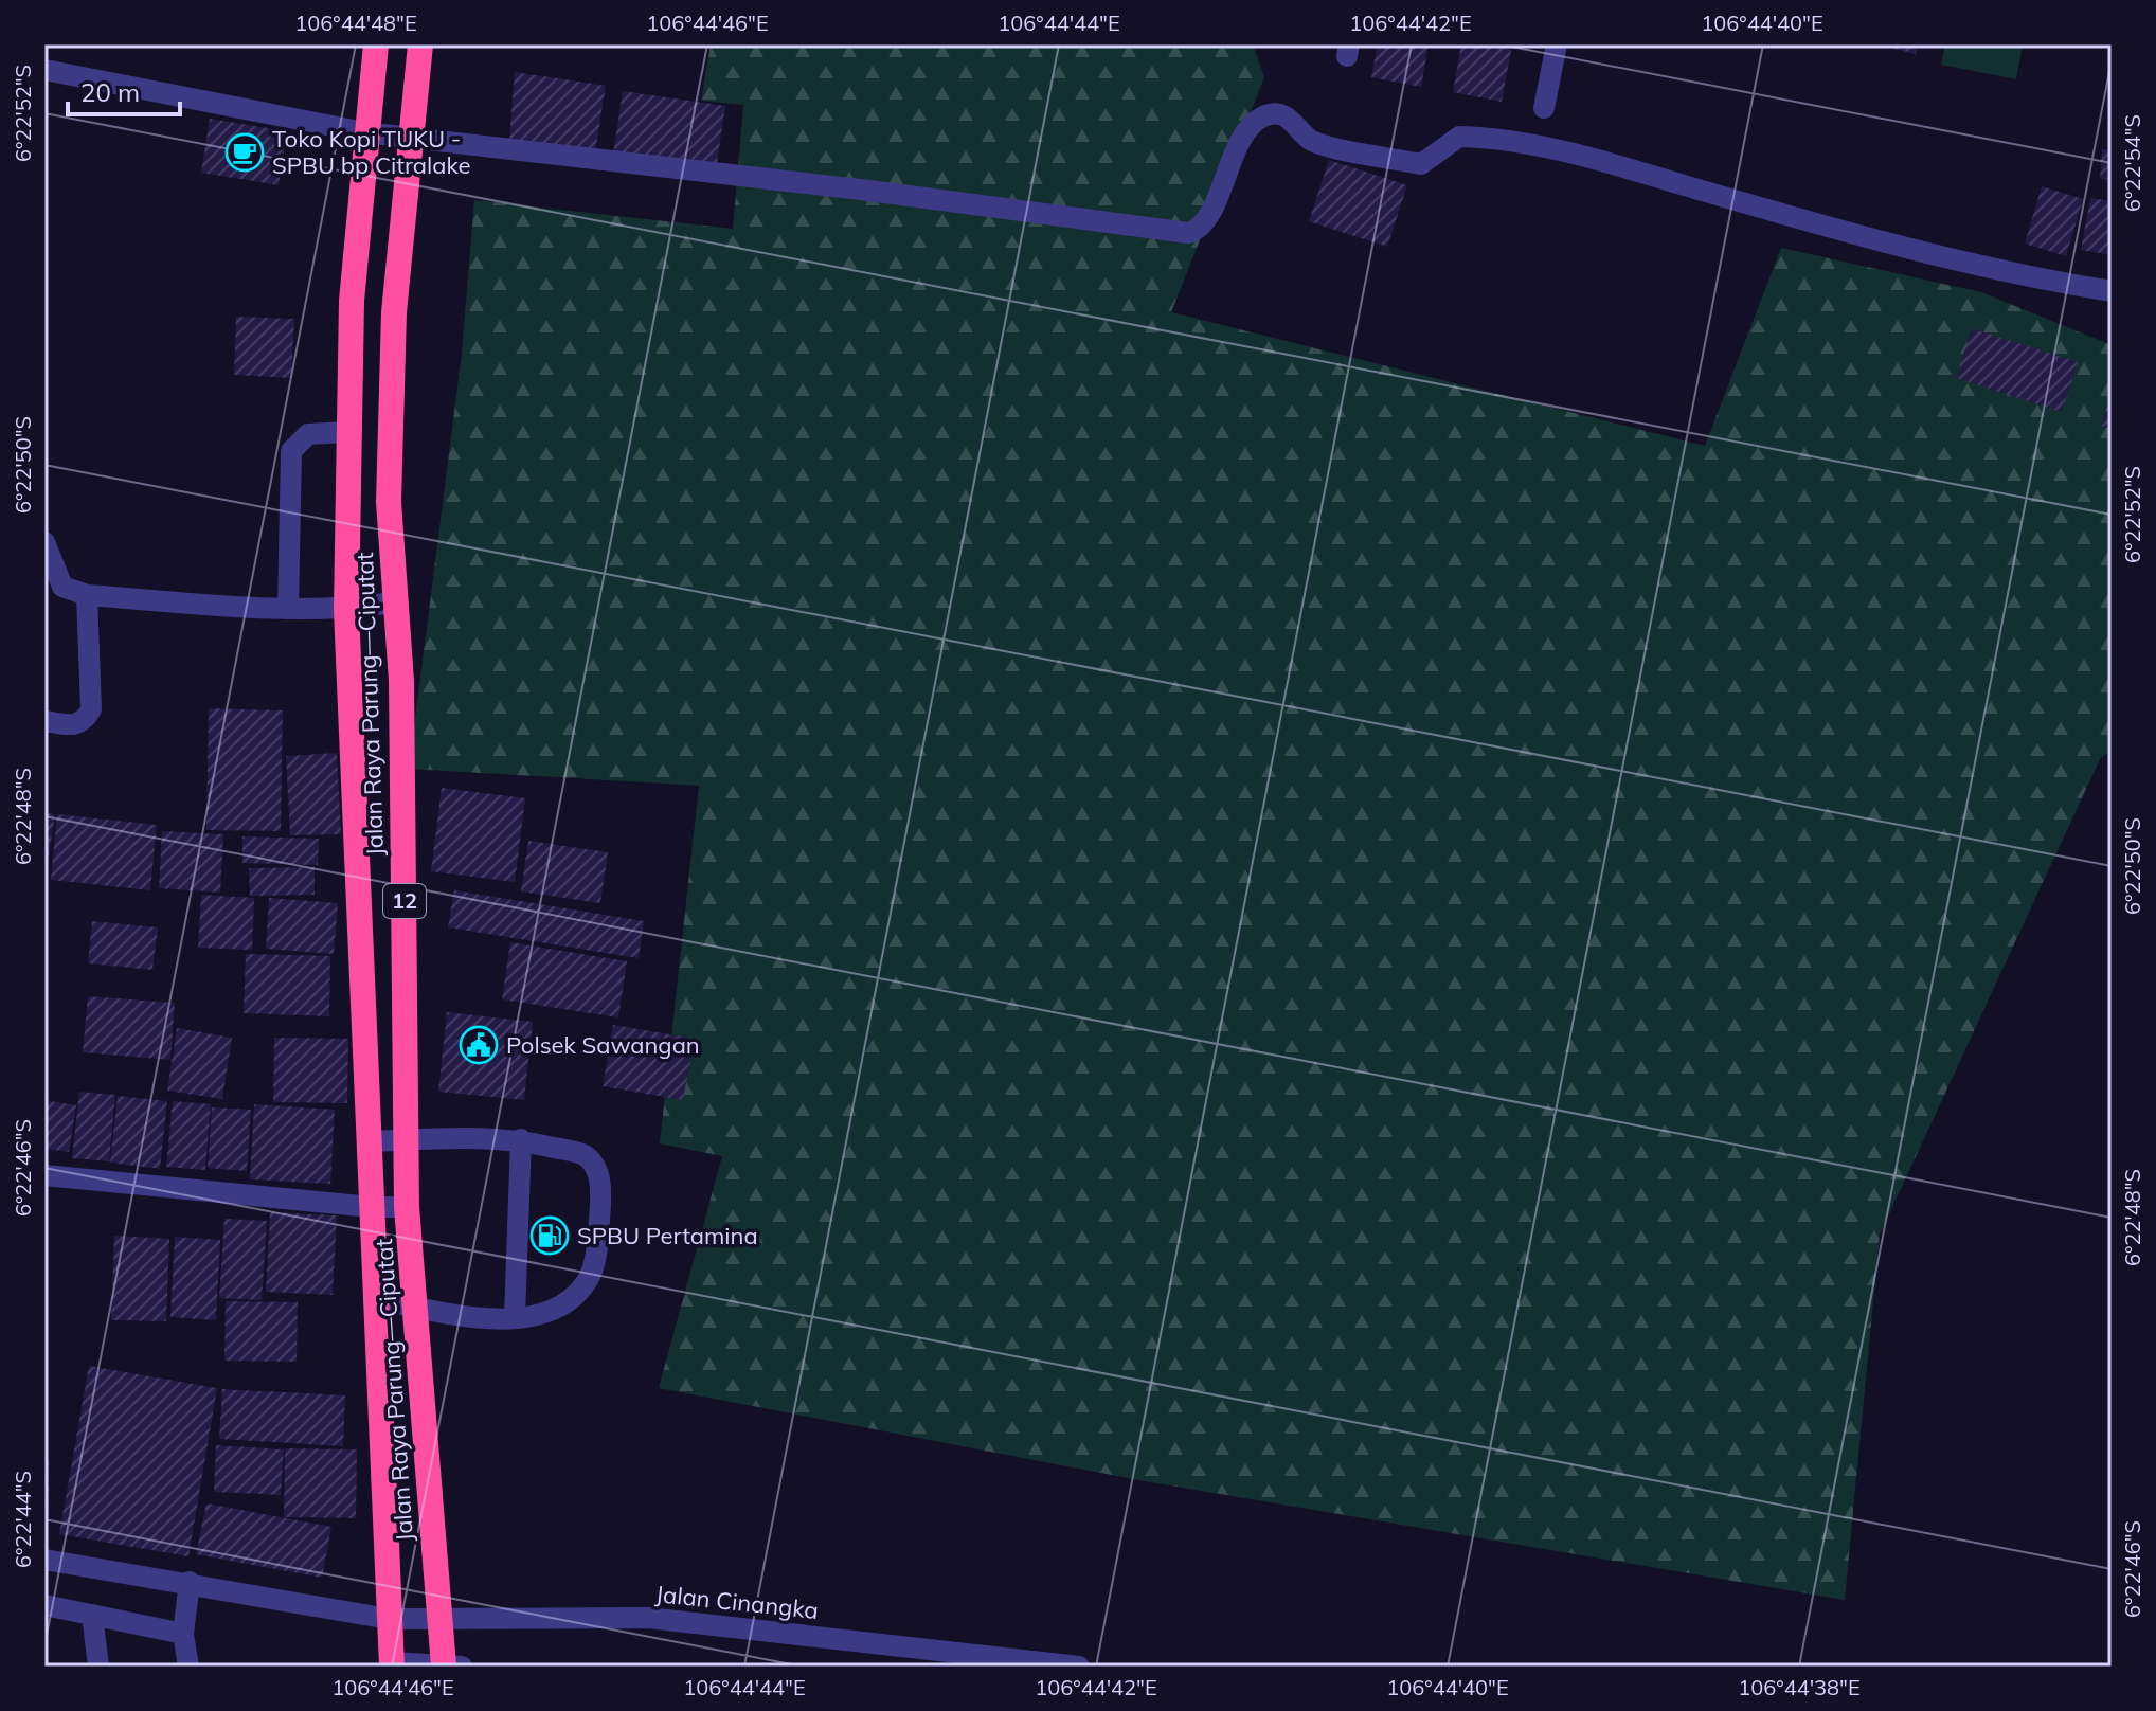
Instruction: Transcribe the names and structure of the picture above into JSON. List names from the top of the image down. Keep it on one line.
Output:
{"streets":{"highway":["Jalan Raya Parung—Ciputat","12"],"street":["Jalan Cinangka"]},"crossings":[["Jalan Raya Parung—Ciputat","Jalan Cinangka"]],"places":{"cafe":["Toko Kopi TUKU - SPBU bp Citralake"],"public building":["Polsek Sawangan"],"fuel station":["SPBU Pertamina"]},"scale_bar":"20 m","coordinates":["106°44'48\"E","106°44'46\"E","106°44'44\"E","106°44'42\"E","106°44'40\"E","6°22'52\"S","6°22'54\"S","6°22'50\"S","6°22'48\"S","6°22'46\"S","6°22'44\"S","106°44'38\"E"]}
